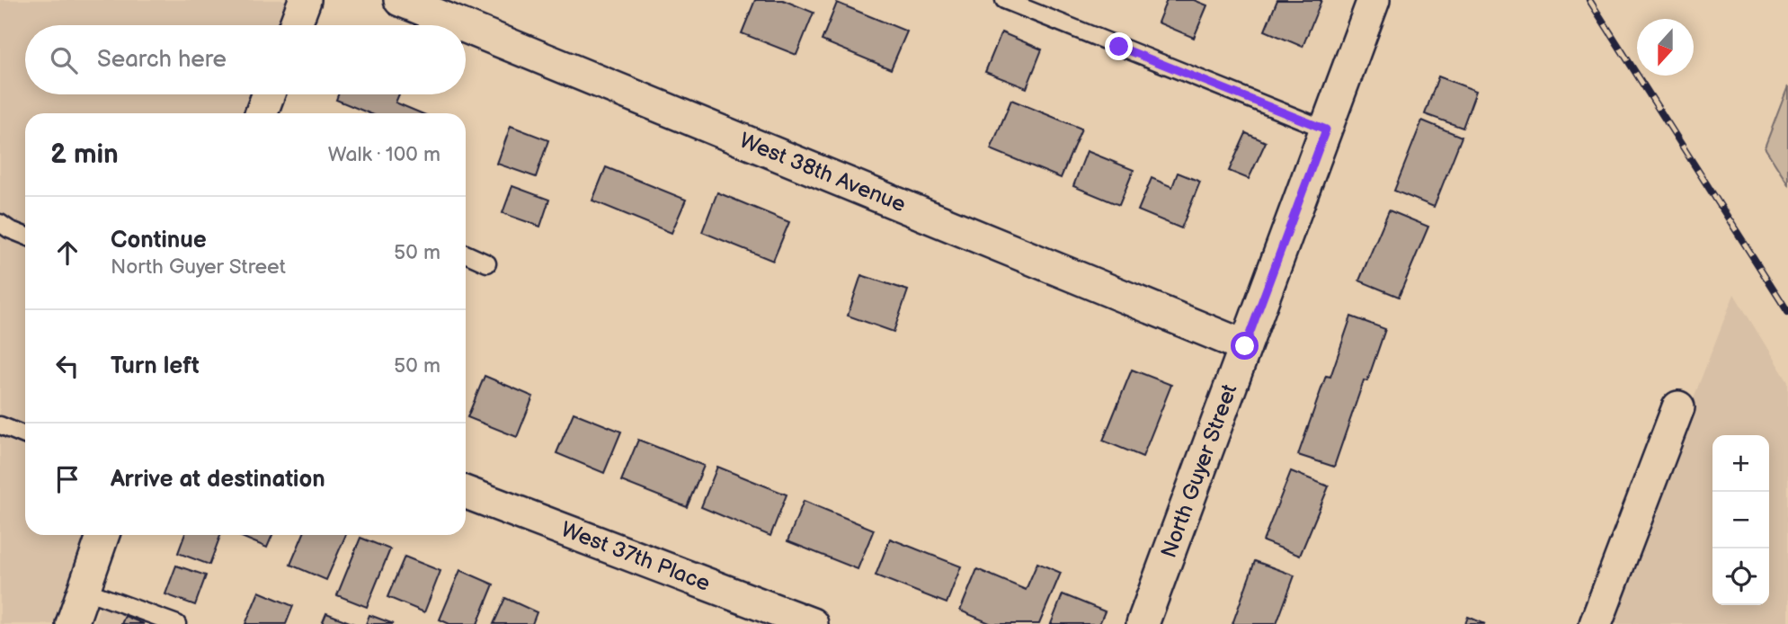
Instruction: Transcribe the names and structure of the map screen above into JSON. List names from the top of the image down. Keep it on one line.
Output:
{"streets":{"street":["West 38th Avenue","North Guyer Street","West 37th Place"]},"crossings":[["West 38th Avenue","North Guyer Street"]],"north":"bottom","page":{"search":"Search here","heading":["2 min","Walk · 100 m"],"list":[["Continue","North Guyer Street","50 m"],["Turn left","50 m"],"Arrive at destination"],"map_buttons":["+","−"]}}
